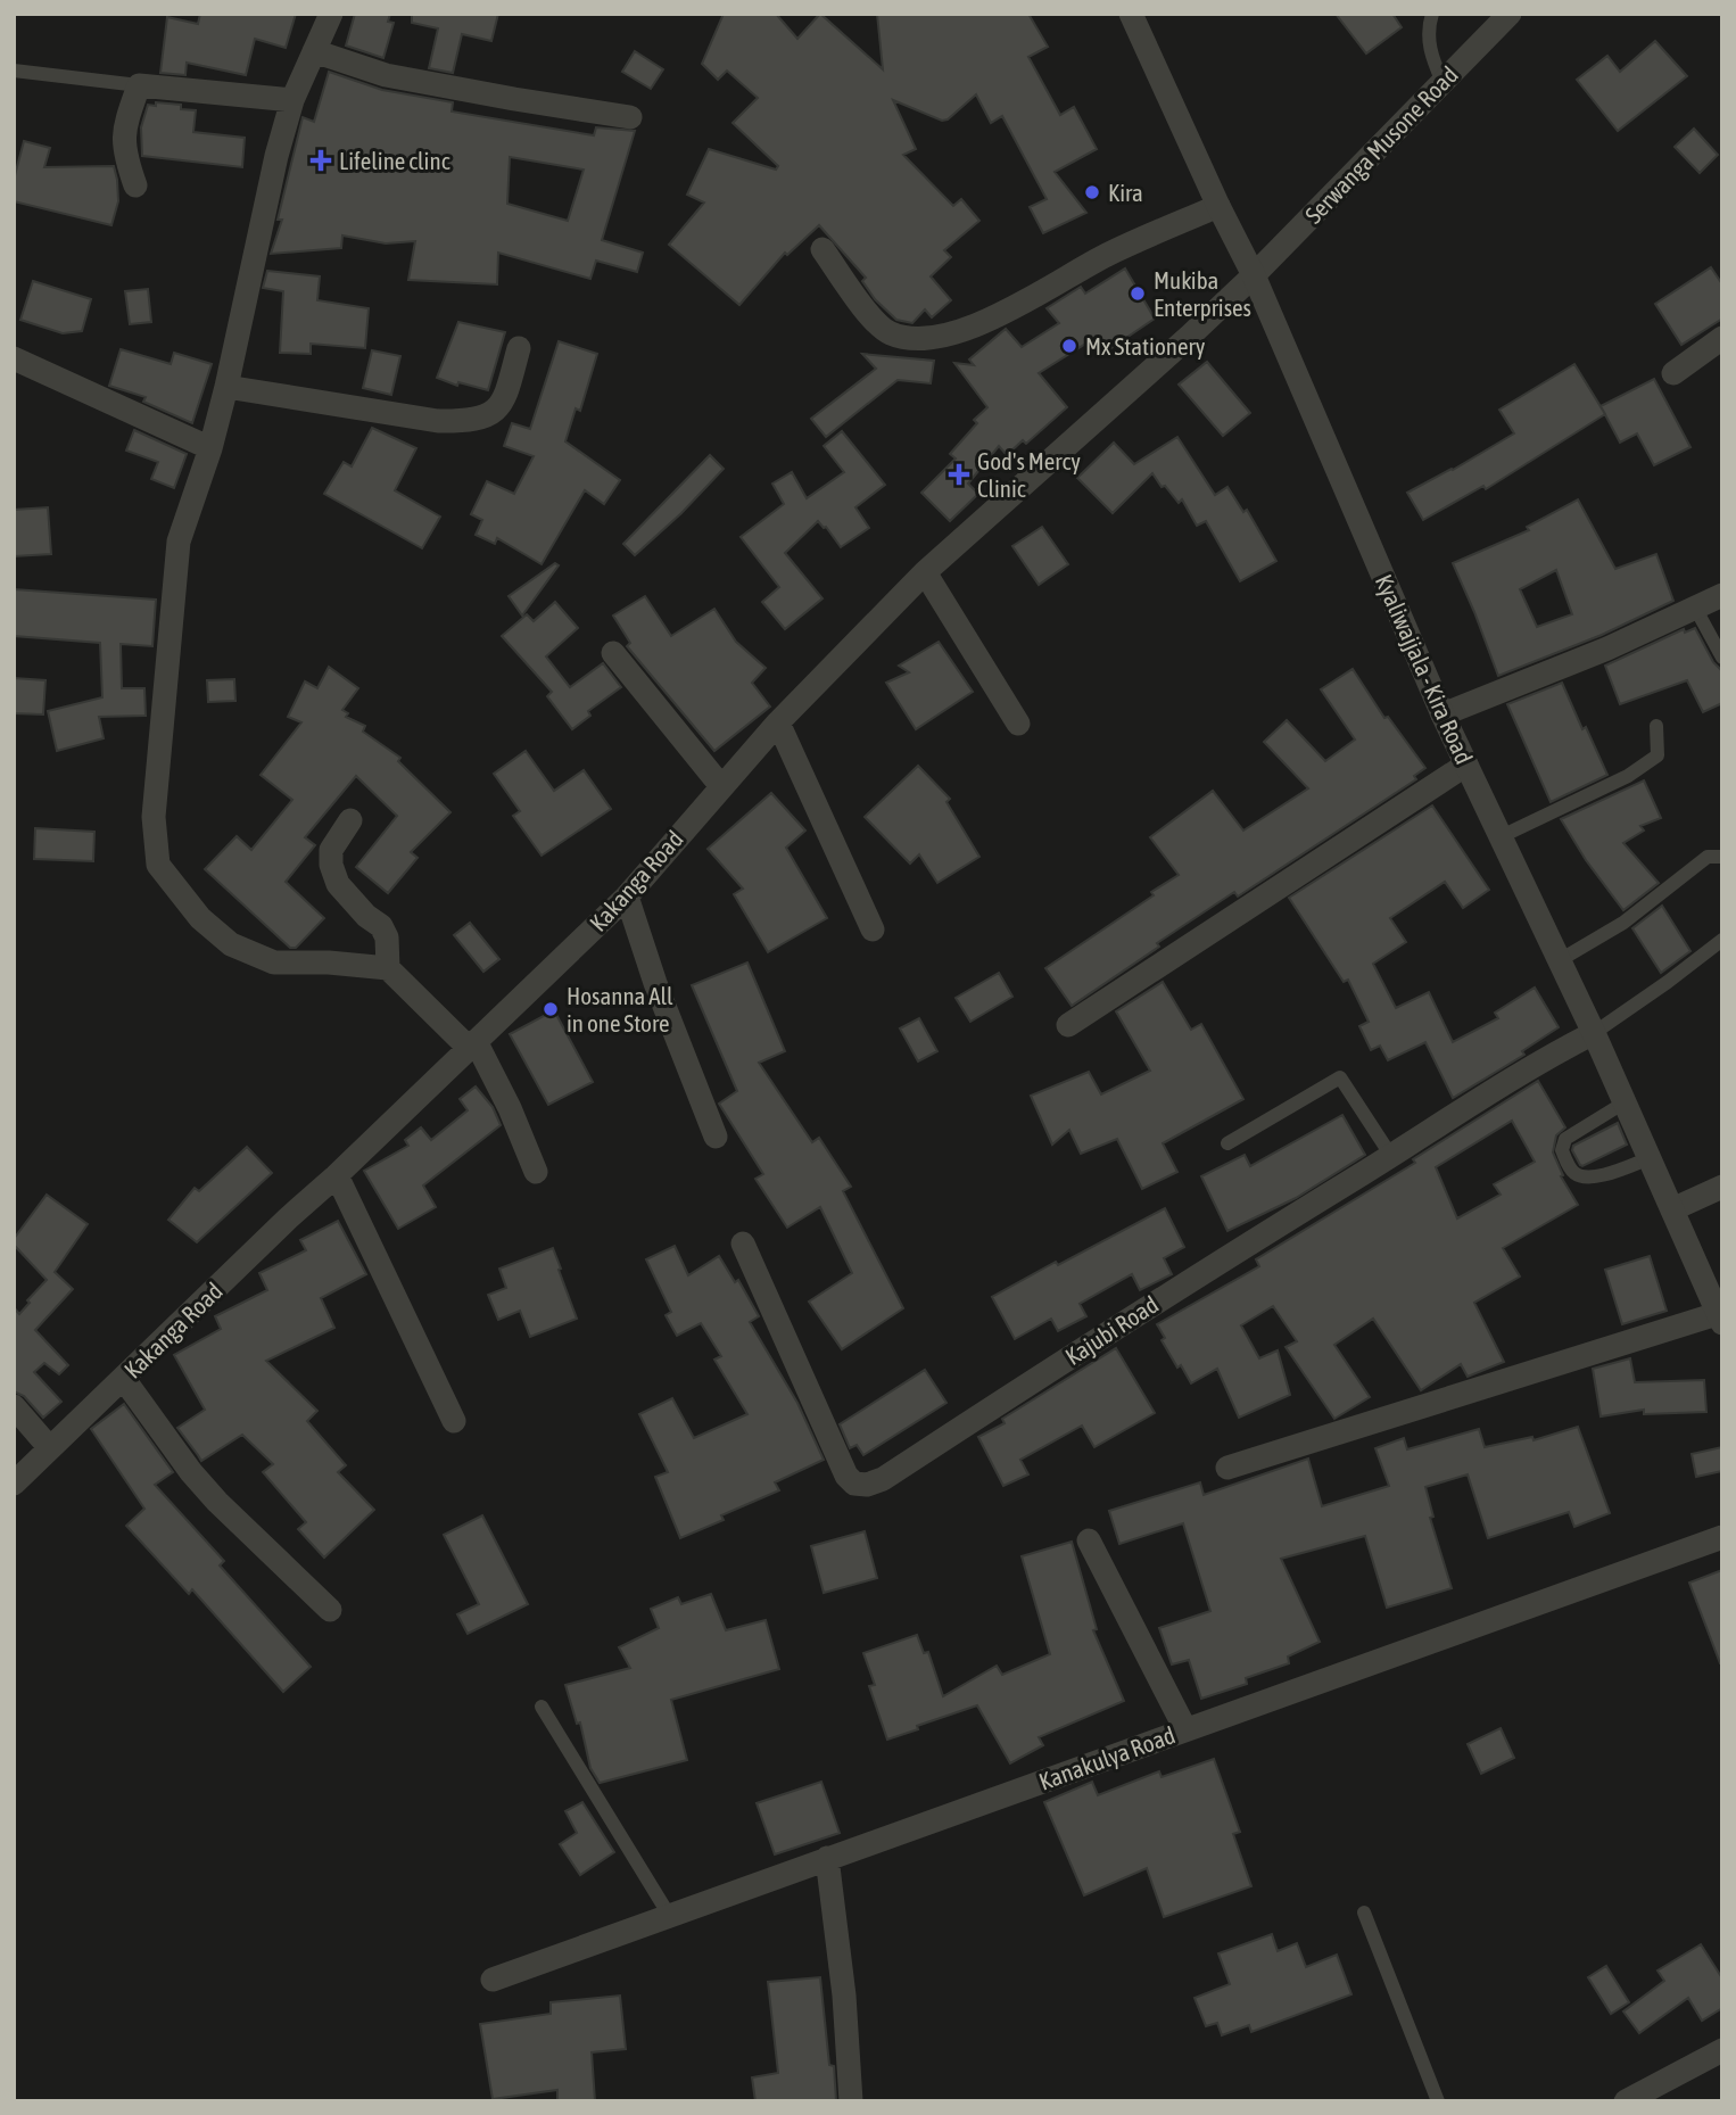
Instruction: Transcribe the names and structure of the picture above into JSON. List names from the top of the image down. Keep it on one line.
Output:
{"streets":{"street":["Serwanga Musone Road","Kyaliwajjala - Kira Road","Kakanga Road","Kajubi Road","Kanakulya Road"]},"crossings":[["Serwanga Musone Road","Kyaliwajjala - Kira Road"],["Serwanga Musone Road","Kakanga Road"],["Kyaliwajjala - Kira Road","Kakanga Road"],["Kyaliwajjala - Kira Road","Kajubi Road"]],"places":{"health":["Lifeline clinc","God's Mercy Clinic"],"other":["Kira","Mukiba Enterprises","Mx Stationery","Hosanna All in one Store"]}}
